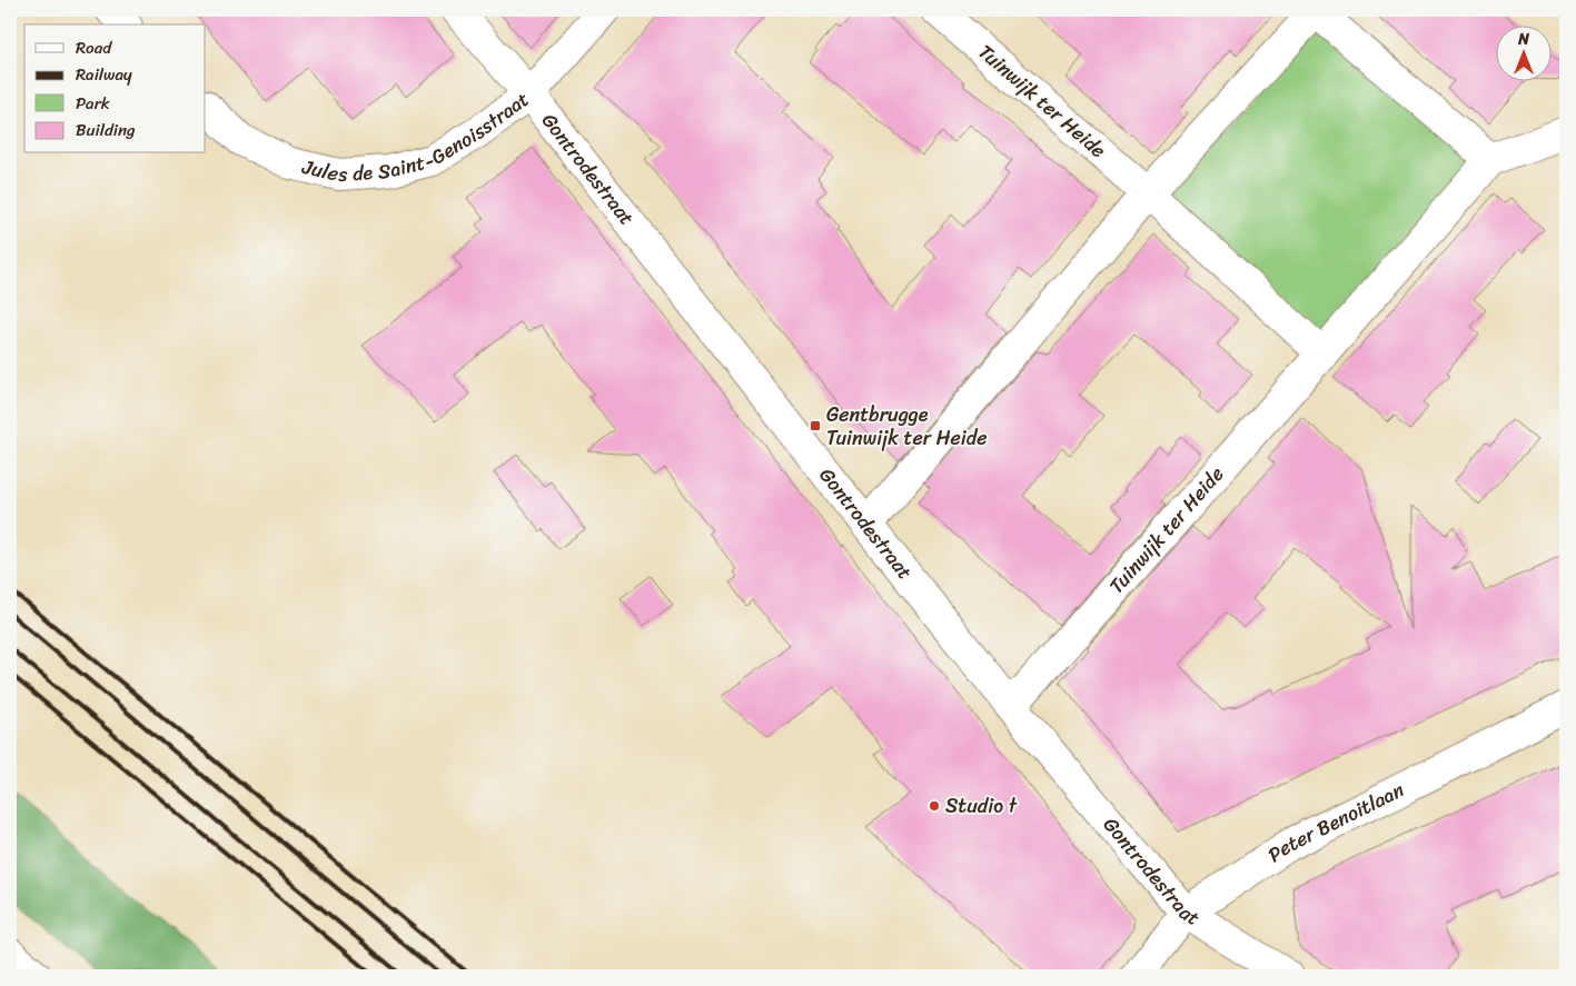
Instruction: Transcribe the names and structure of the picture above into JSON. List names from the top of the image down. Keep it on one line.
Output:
{"streets":{"street":["Tuinwijk ter Heide","Jules de Saint-Genoisstraat","Gontrodestraat","Peter Benoitlaan"]},"crossings":[["Tuinwijk ter Heide","Gontrodestraat"],["Jules de Saint-Genoisstraat","Gontrodestraat"],["Gontrodestraat","Peter Benoitlaan"]],"places":{"transit":["Gentbrugge Tuinwijk ter Heide"],"other":["Studio t"]},"legend":["Road","Railway","Park","Building"],"north":"top"}
